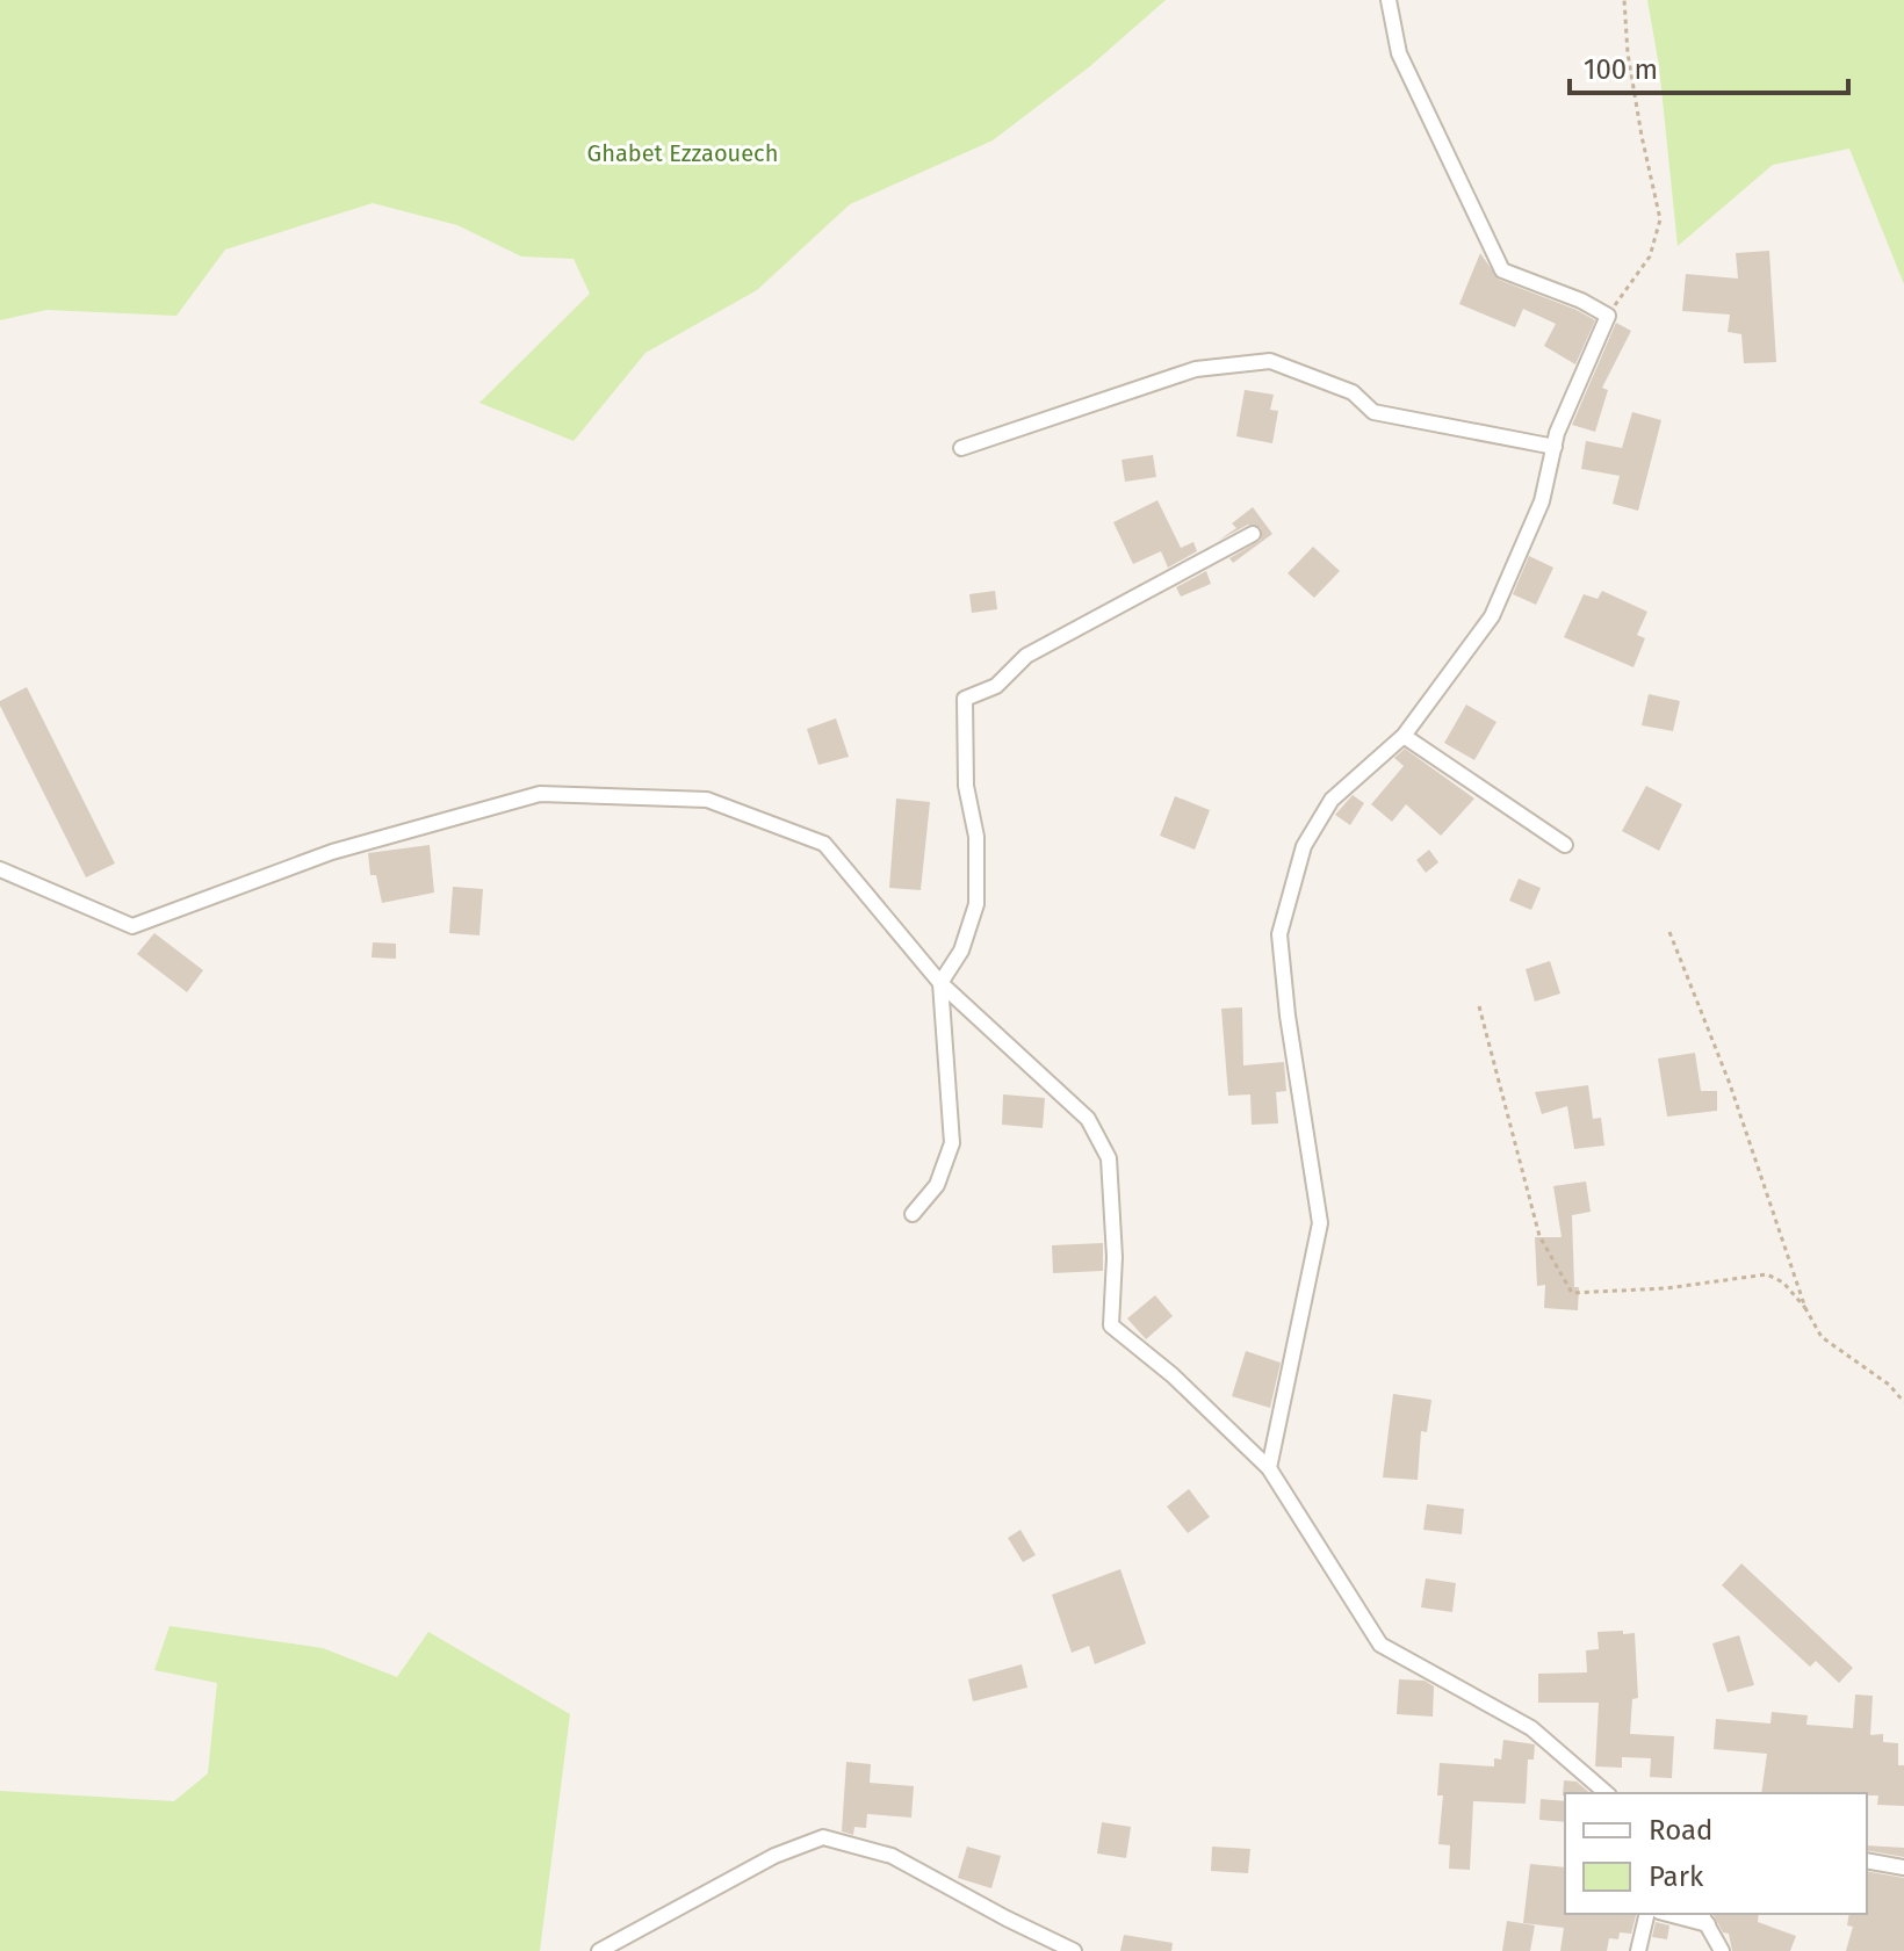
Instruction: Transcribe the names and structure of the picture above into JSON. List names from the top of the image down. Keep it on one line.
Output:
{"parks":["Ghabet Ezzaouech"],"legend":["Road","Park"],"scale_bar":"100 m"}
